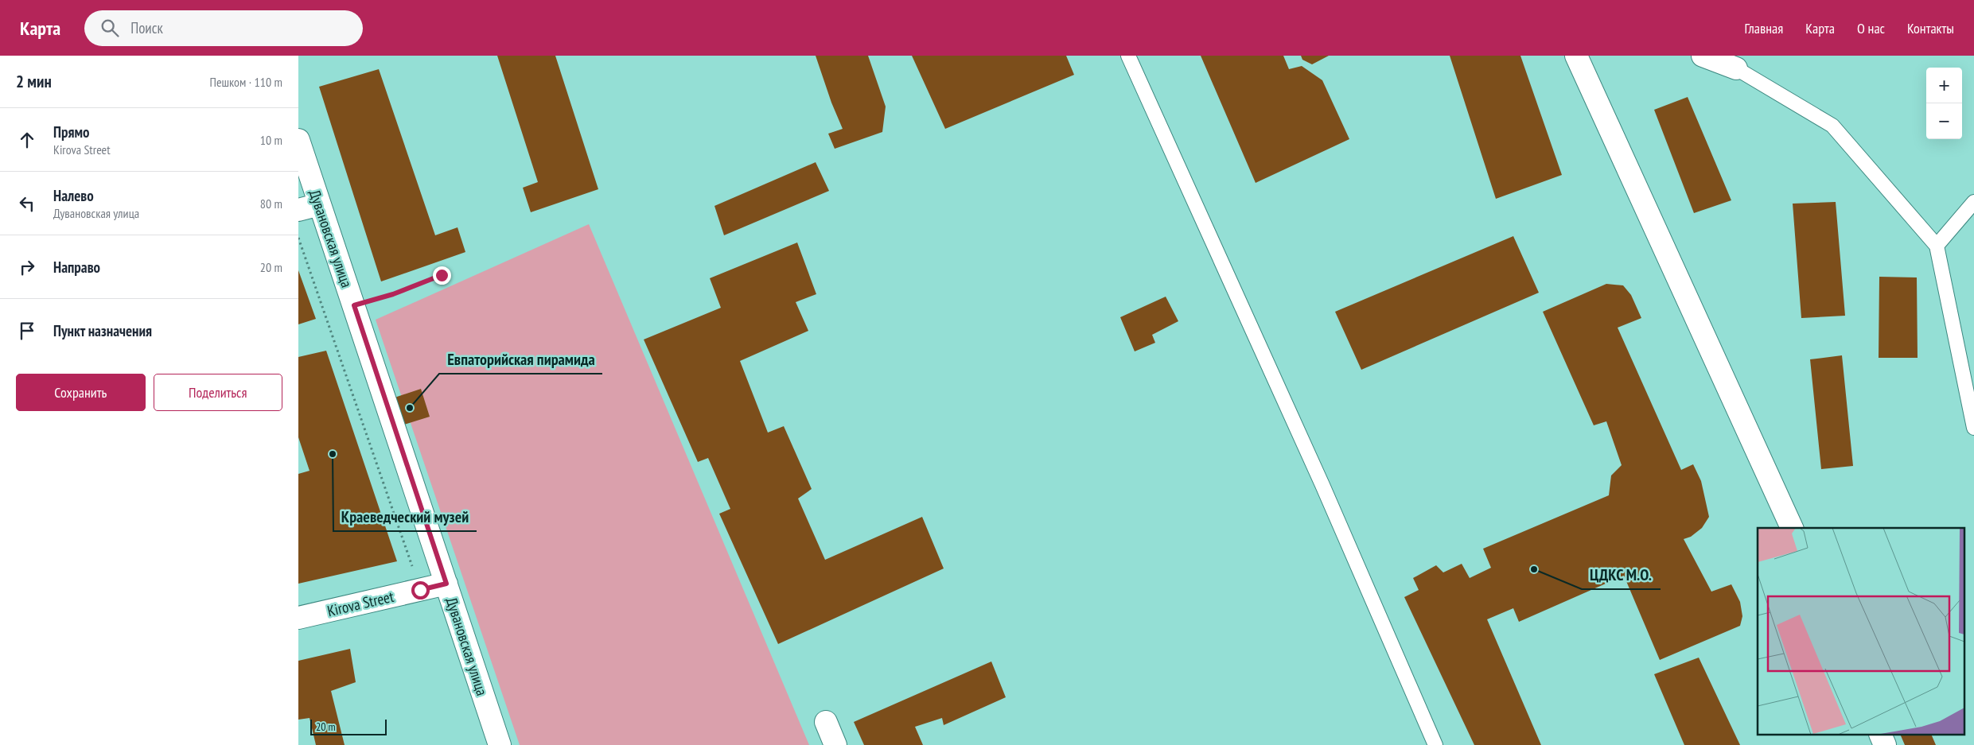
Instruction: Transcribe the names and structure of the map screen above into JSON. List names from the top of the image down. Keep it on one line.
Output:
{"streets":{"street":["Дувановская улица","Kirova Street"]},"crossings":[["Дувановская улица","Kirova Street"]],"places":["Евпаторийская пирамида","Краеведческий музей","ЦДКС М.О."],"scale_bar":"20 m","page":{"header":"Карта","search":"Поиск","nav":["Главная","Карта","О нас","Контакты"],"heading":["2 мин","Пешком · 110 m"],"map_buttons":["+","−"],"list":[["Прямо","Kirova Street","10 m"],["Налево","Дувановская улица","80 m"],["Направо","20 m"],"Пункт назначения"],"buttons":["Сохранить","Поделиться"],"scale":"20 m"}}
